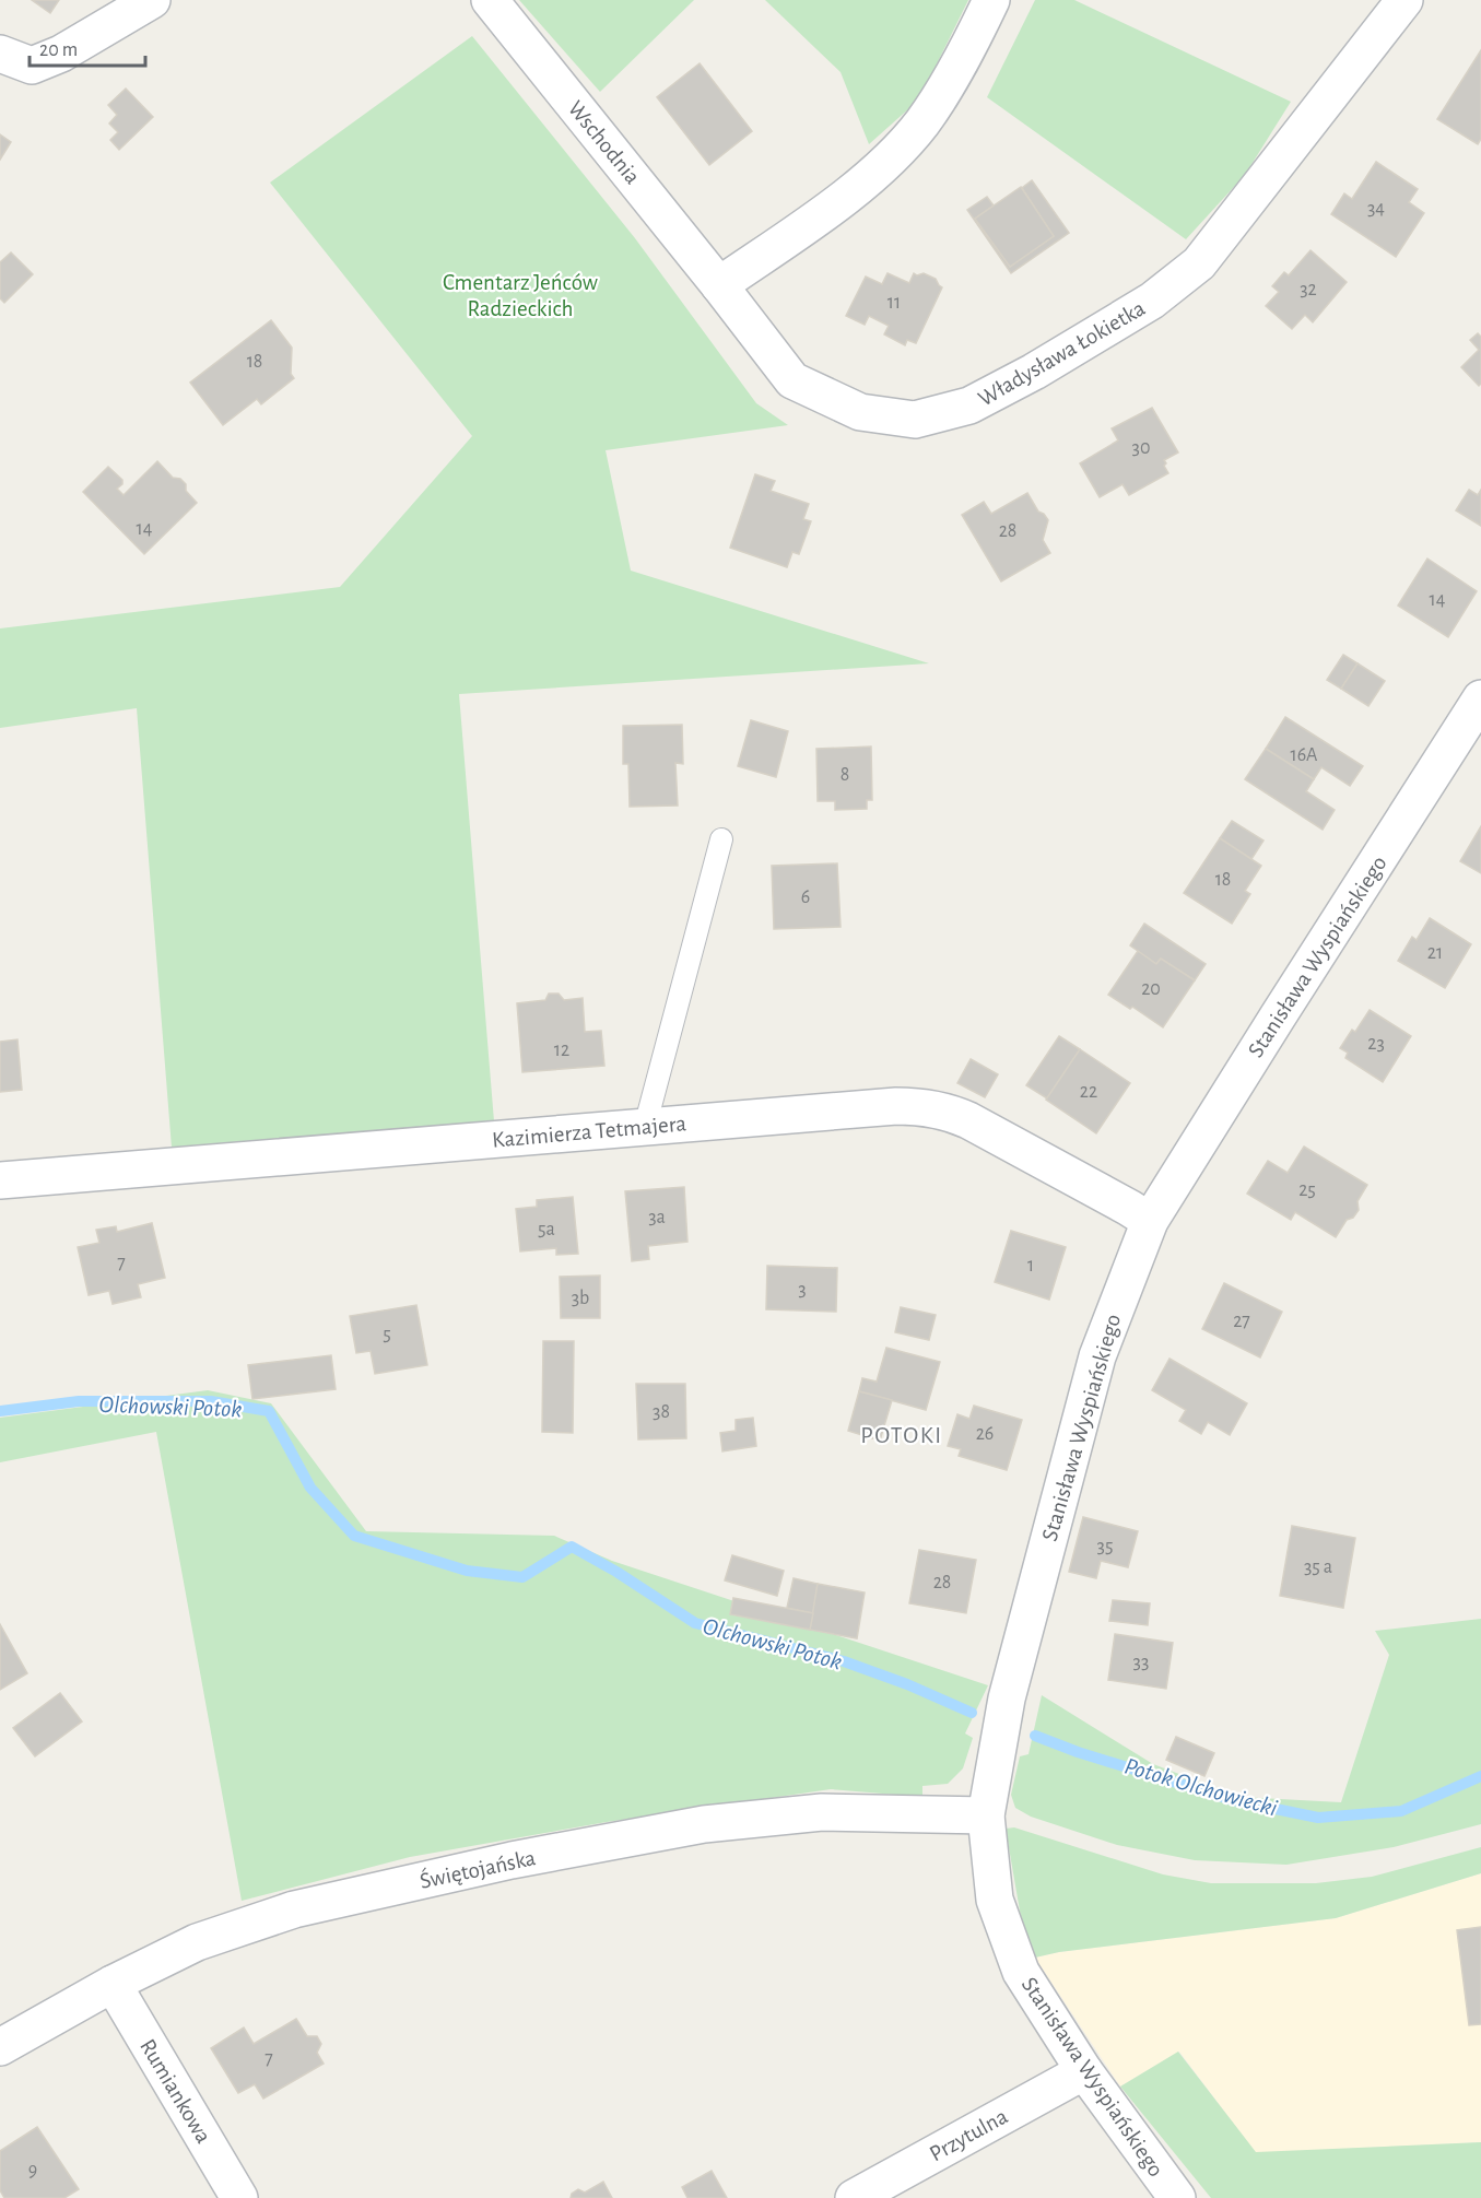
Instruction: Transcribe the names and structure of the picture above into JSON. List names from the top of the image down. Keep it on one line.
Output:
{"streets":{"street":["Wschodnia","Władysława Łokietka","Stanisława Wyspiańskiego","Kazimierza Tetmajera","Świętojańska","Rumiankowa","Przytulna"]},"crossings":[["Wschodnia","Władysława Łokietka"],["Stanisława Wyspiańskiego","Kazimierza Tetmajera"],["Stanisława Wyspiańskiego","Świętojańska"],["Stanisława Wyspiańskiego","Przytulna"],["Świętojańska","Rumiankowa"]],"districts":["POTOKI"],"water":["Olchowski Potok","Potok Olchowiecki"],"parks":["Cmentarz Jeńców Radzieckich"],"house_numbers":["34","32","11","18","30","14","28","14","16A","8","18","6","21","20","23","12","22","25","3a","5a","7","1","3","3b","27","5","38","26","35","35 a","28","33","7","9"],"scale_bar":"20 m"}
